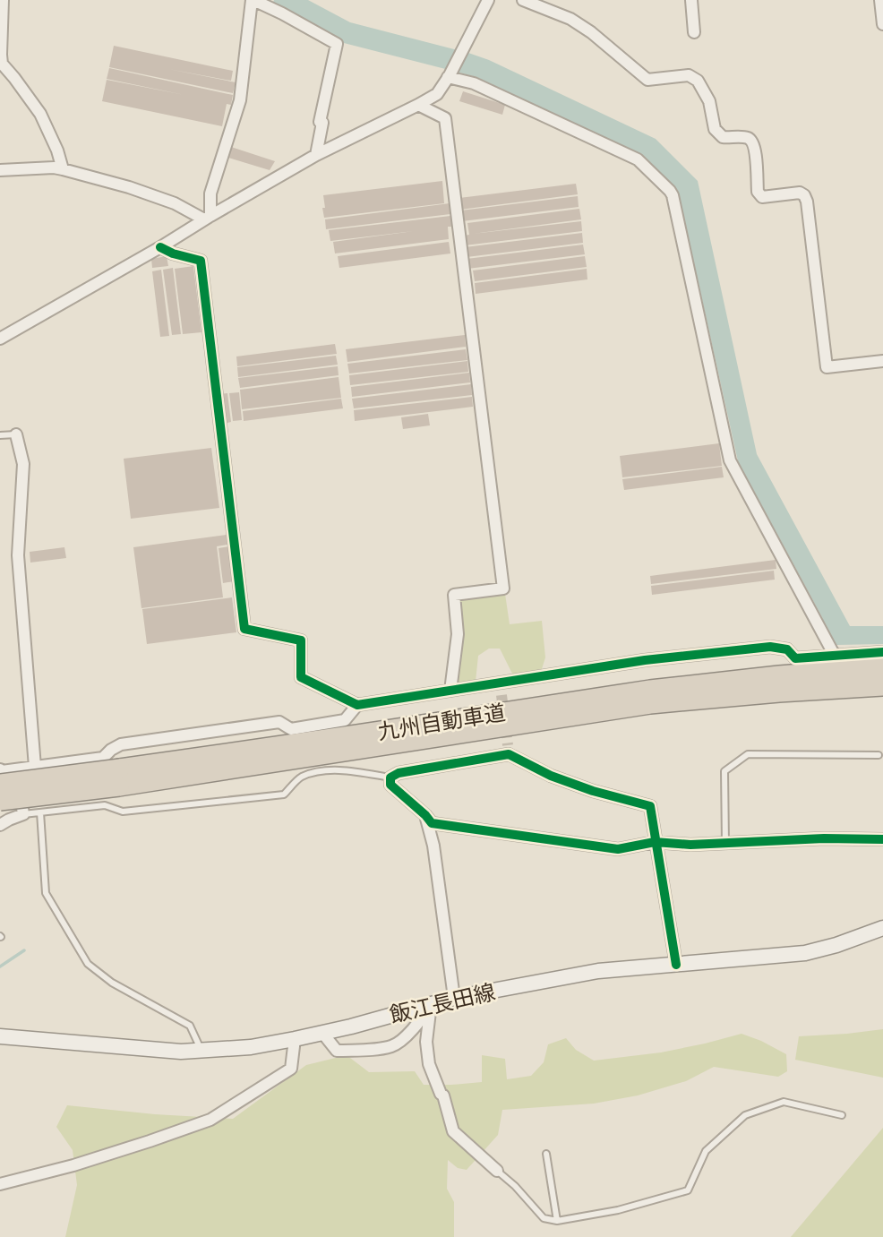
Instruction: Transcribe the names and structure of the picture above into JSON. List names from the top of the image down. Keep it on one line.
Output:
{"streets":{"highway":["九州自動車道"],"main road":["飯江長田線"]}}
